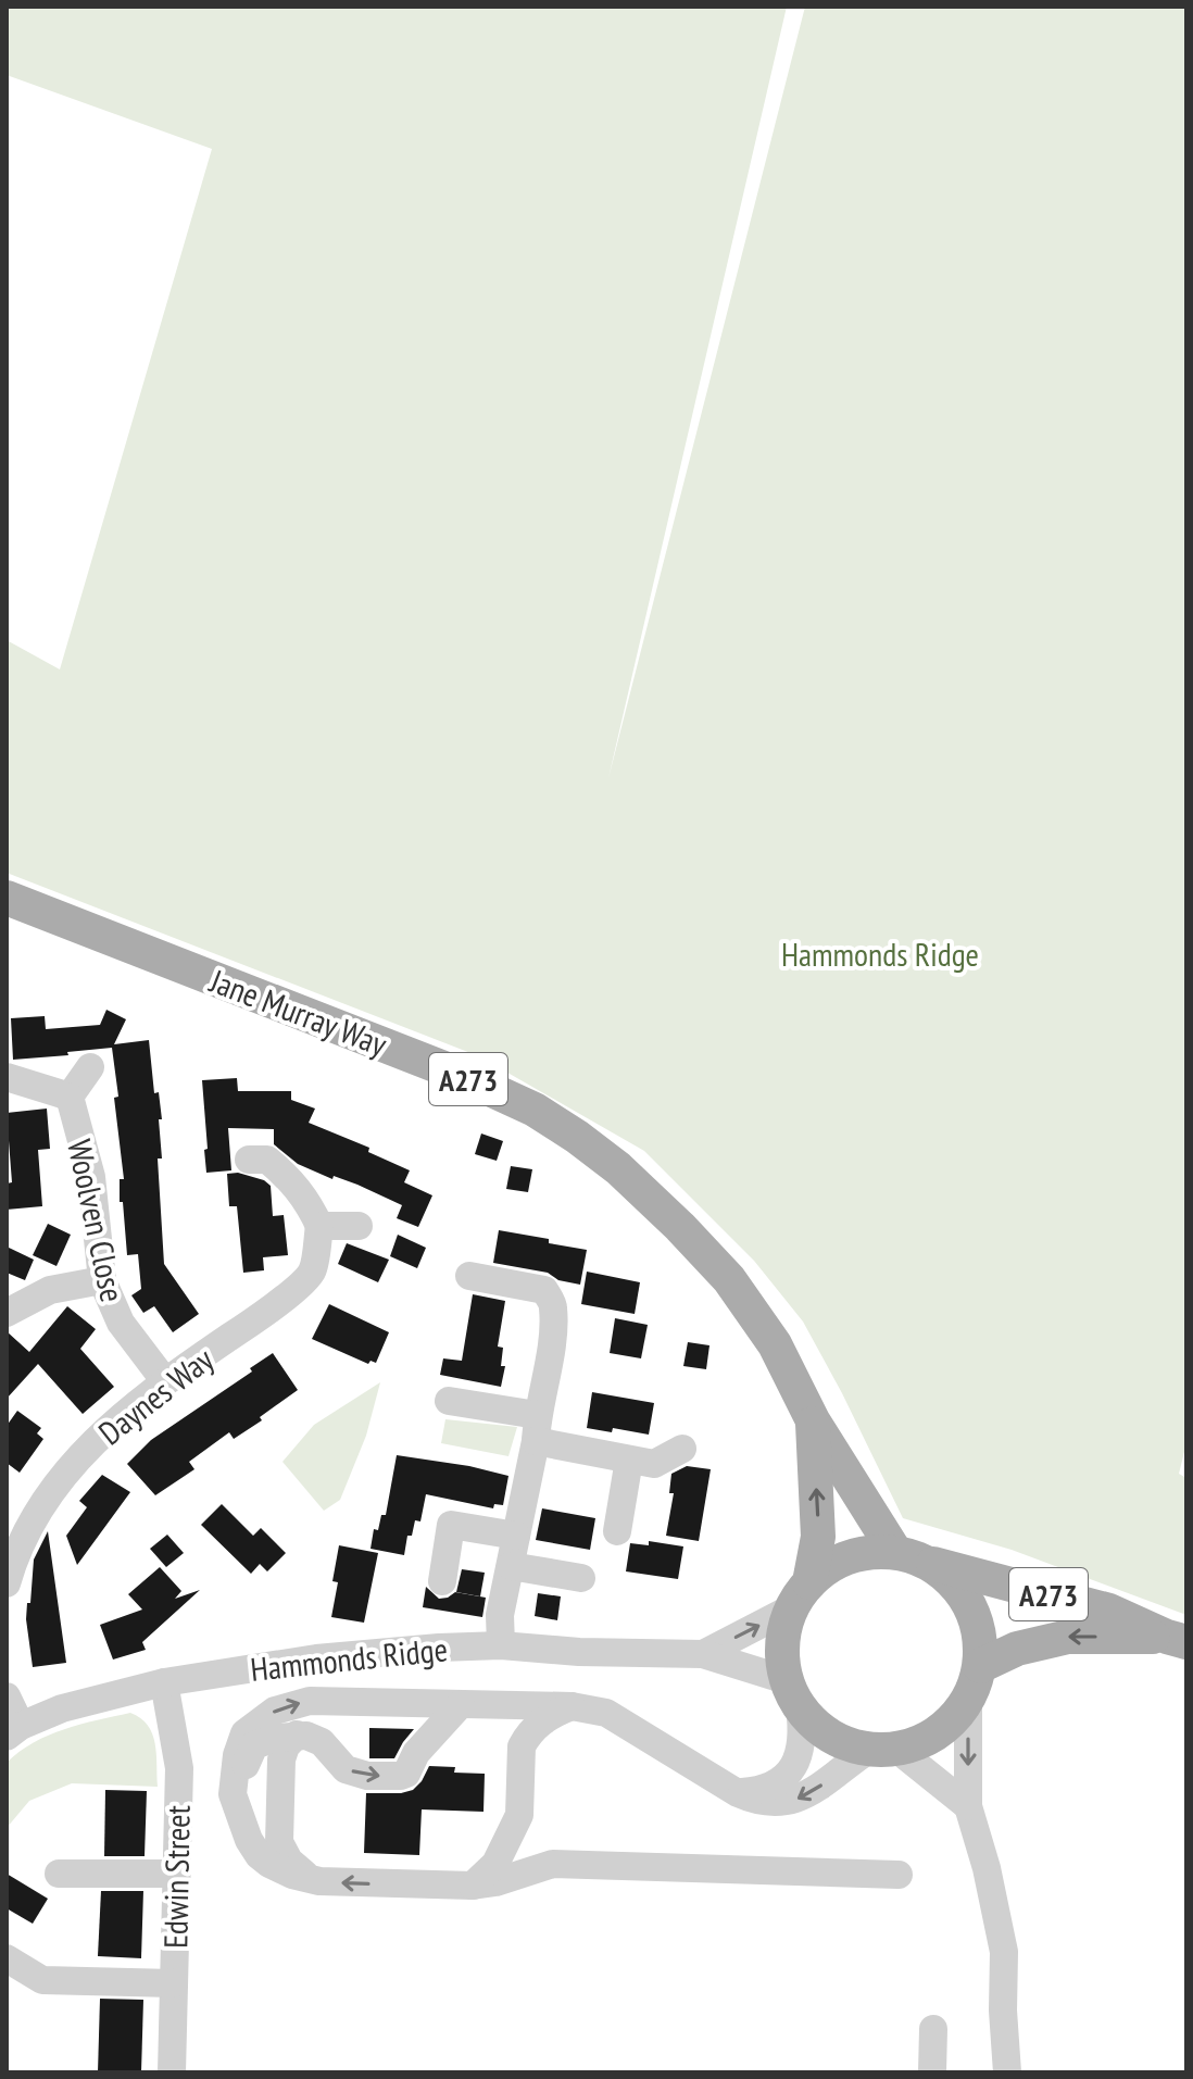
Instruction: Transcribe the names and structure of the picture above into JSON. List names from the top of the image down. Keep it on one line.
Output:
{"streets":{"main road":["Jane Murray Way","A273"],"street":["Woolven Close","Daynes Way","Hammonds Ridge","Edwin Street"]},"crossings":[["Jane Murray Way","A273"],["Jane Murray Way","Hammonds Ridge"],["A273","Hammonds Ridge"],["Woolven Close","Daynes Way"],["Hammonds Ridge","Edwin Street"]],"parks":["Hammonds Ridge"]}
